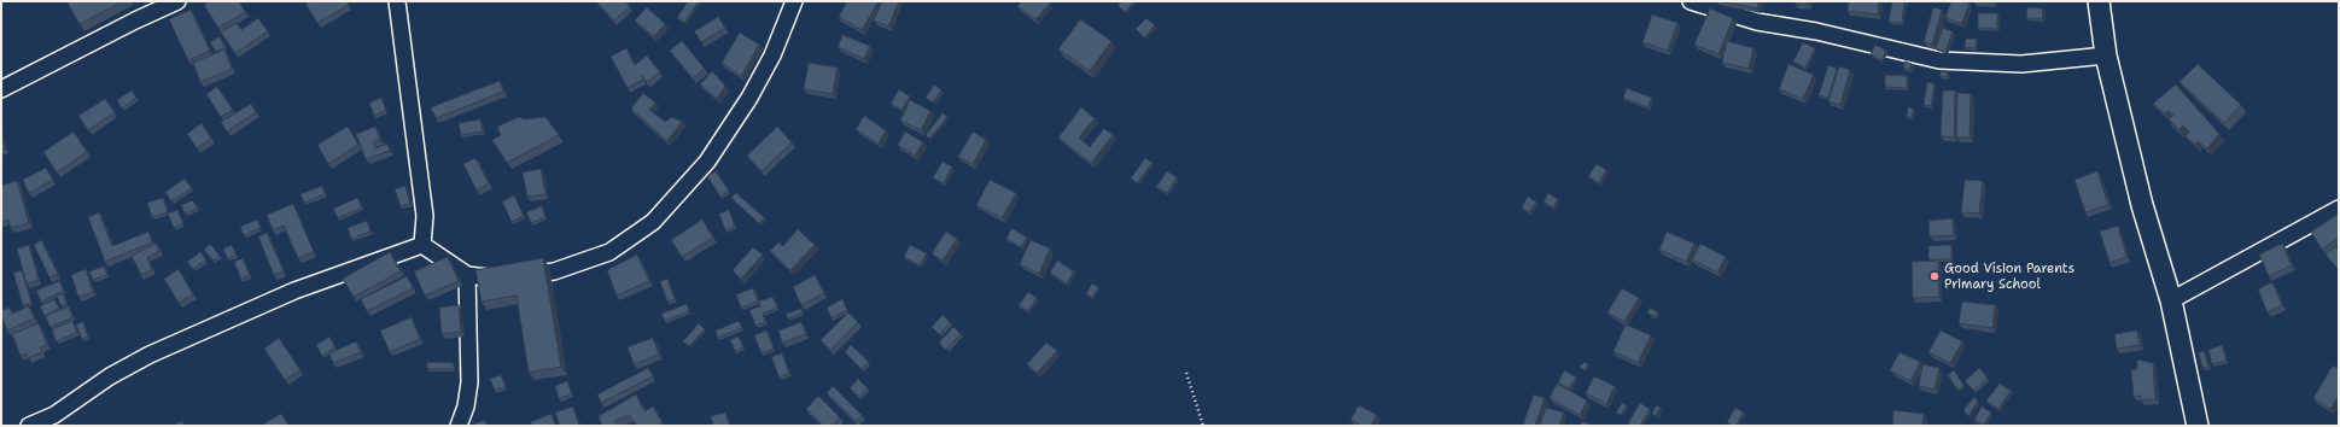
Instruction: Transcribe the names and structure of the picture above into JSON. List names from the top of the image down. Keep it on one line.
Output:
{"places":["Good Vision Parents Primary School"]}
